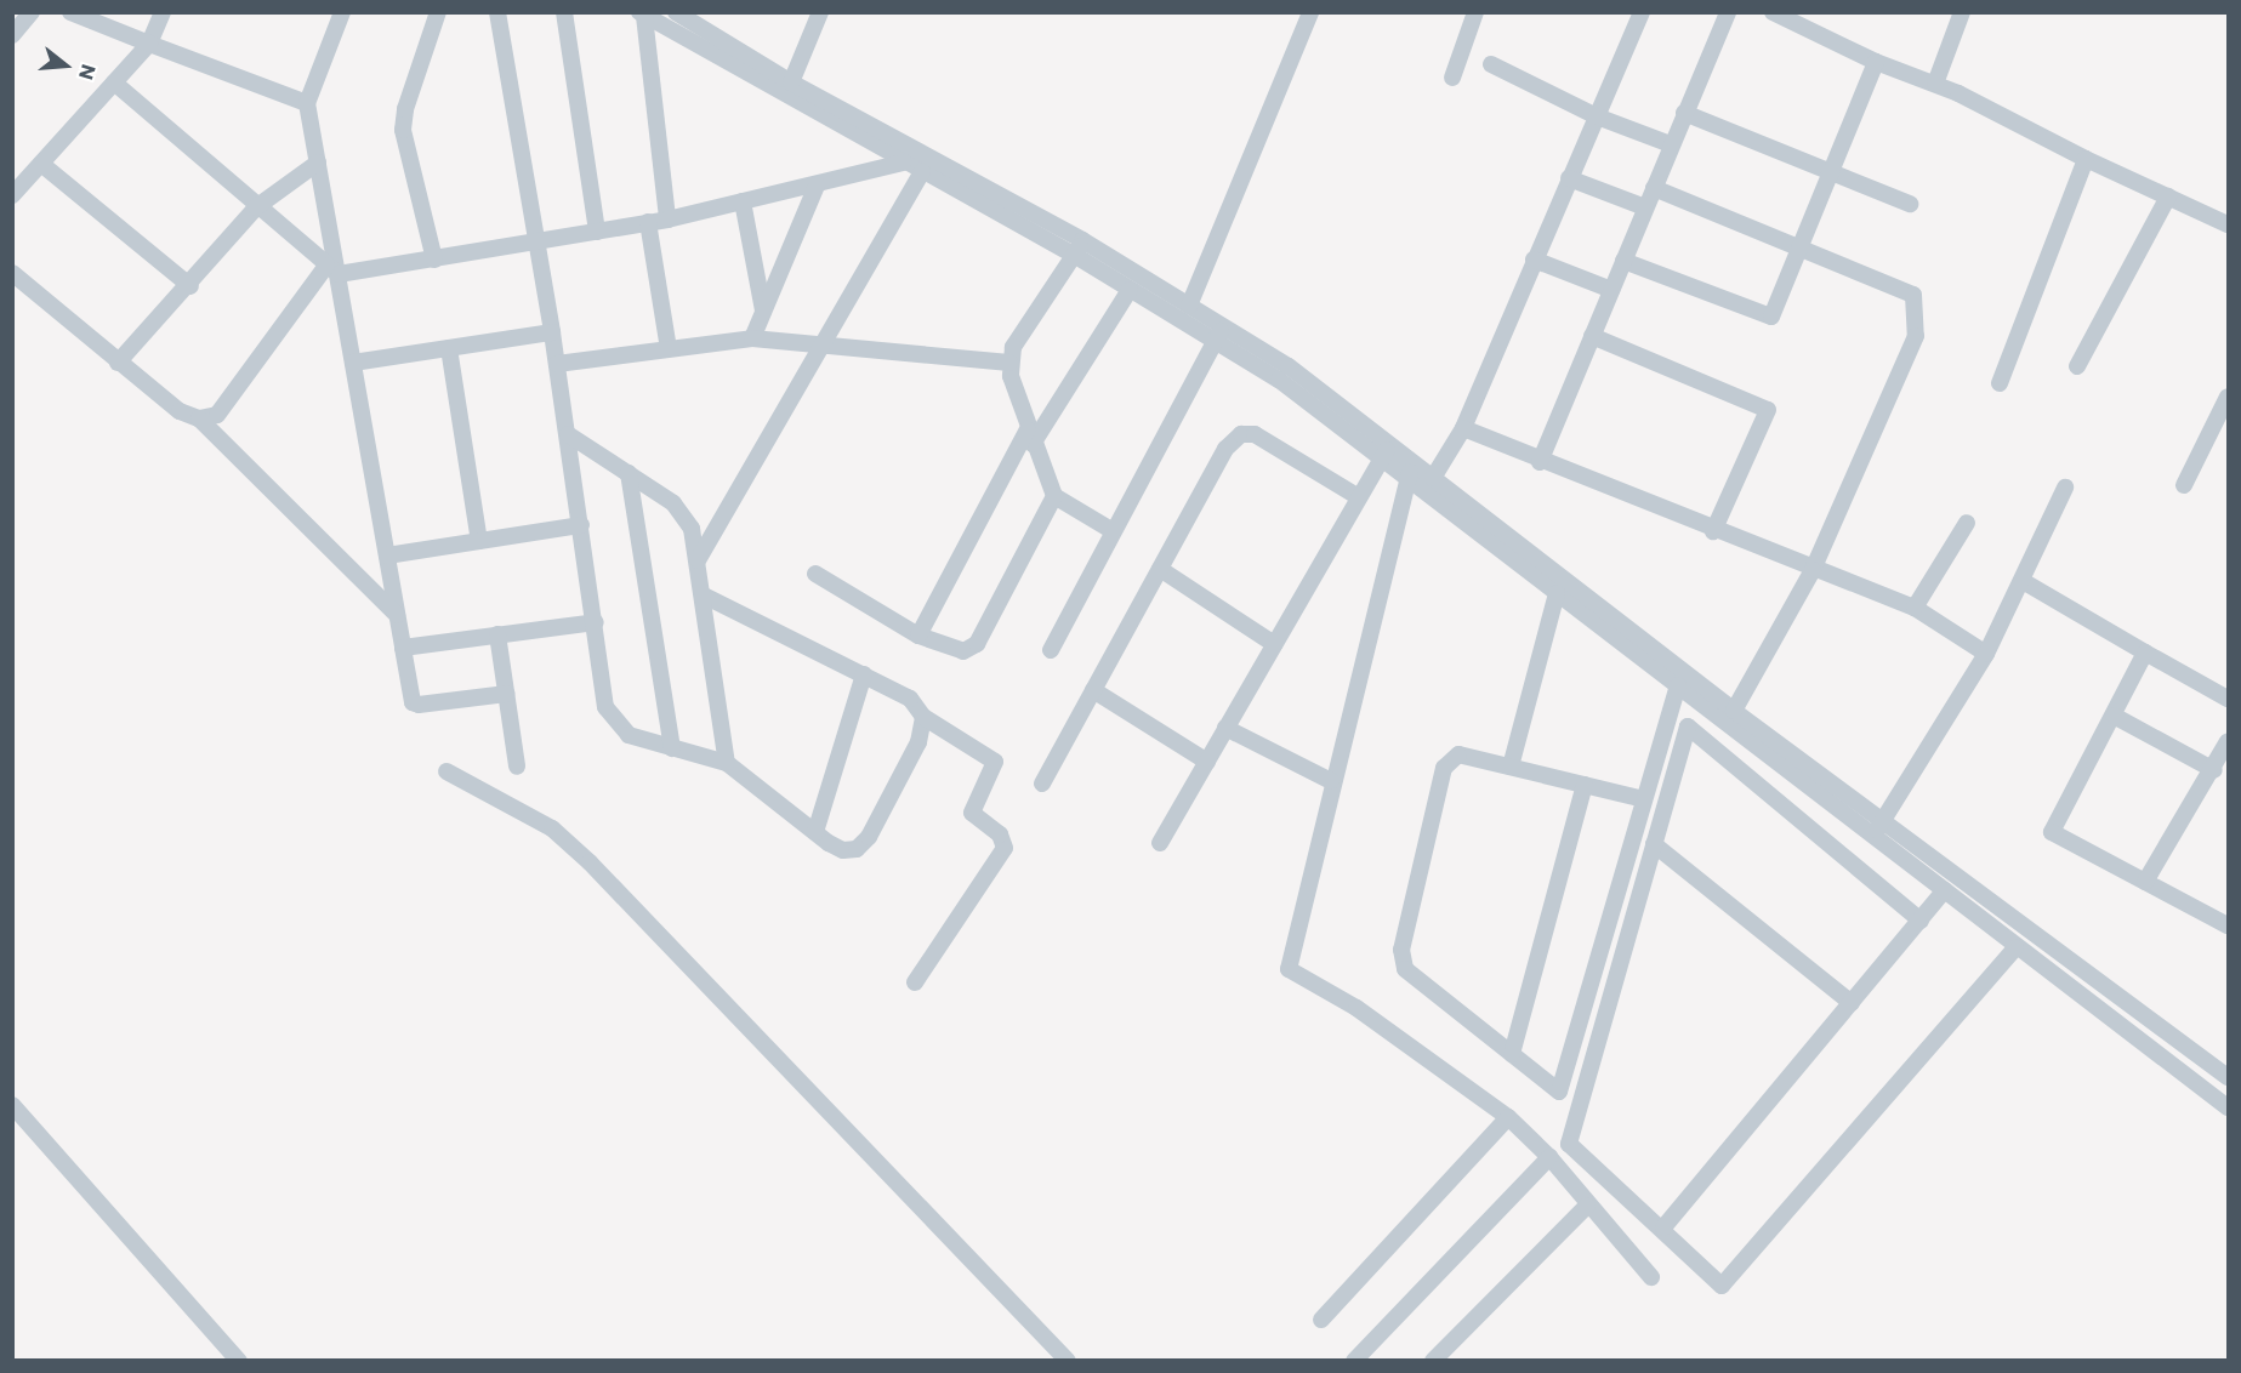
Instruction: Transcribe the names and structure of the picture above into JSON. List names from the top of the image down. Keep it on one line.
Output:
{"north":"right"}
